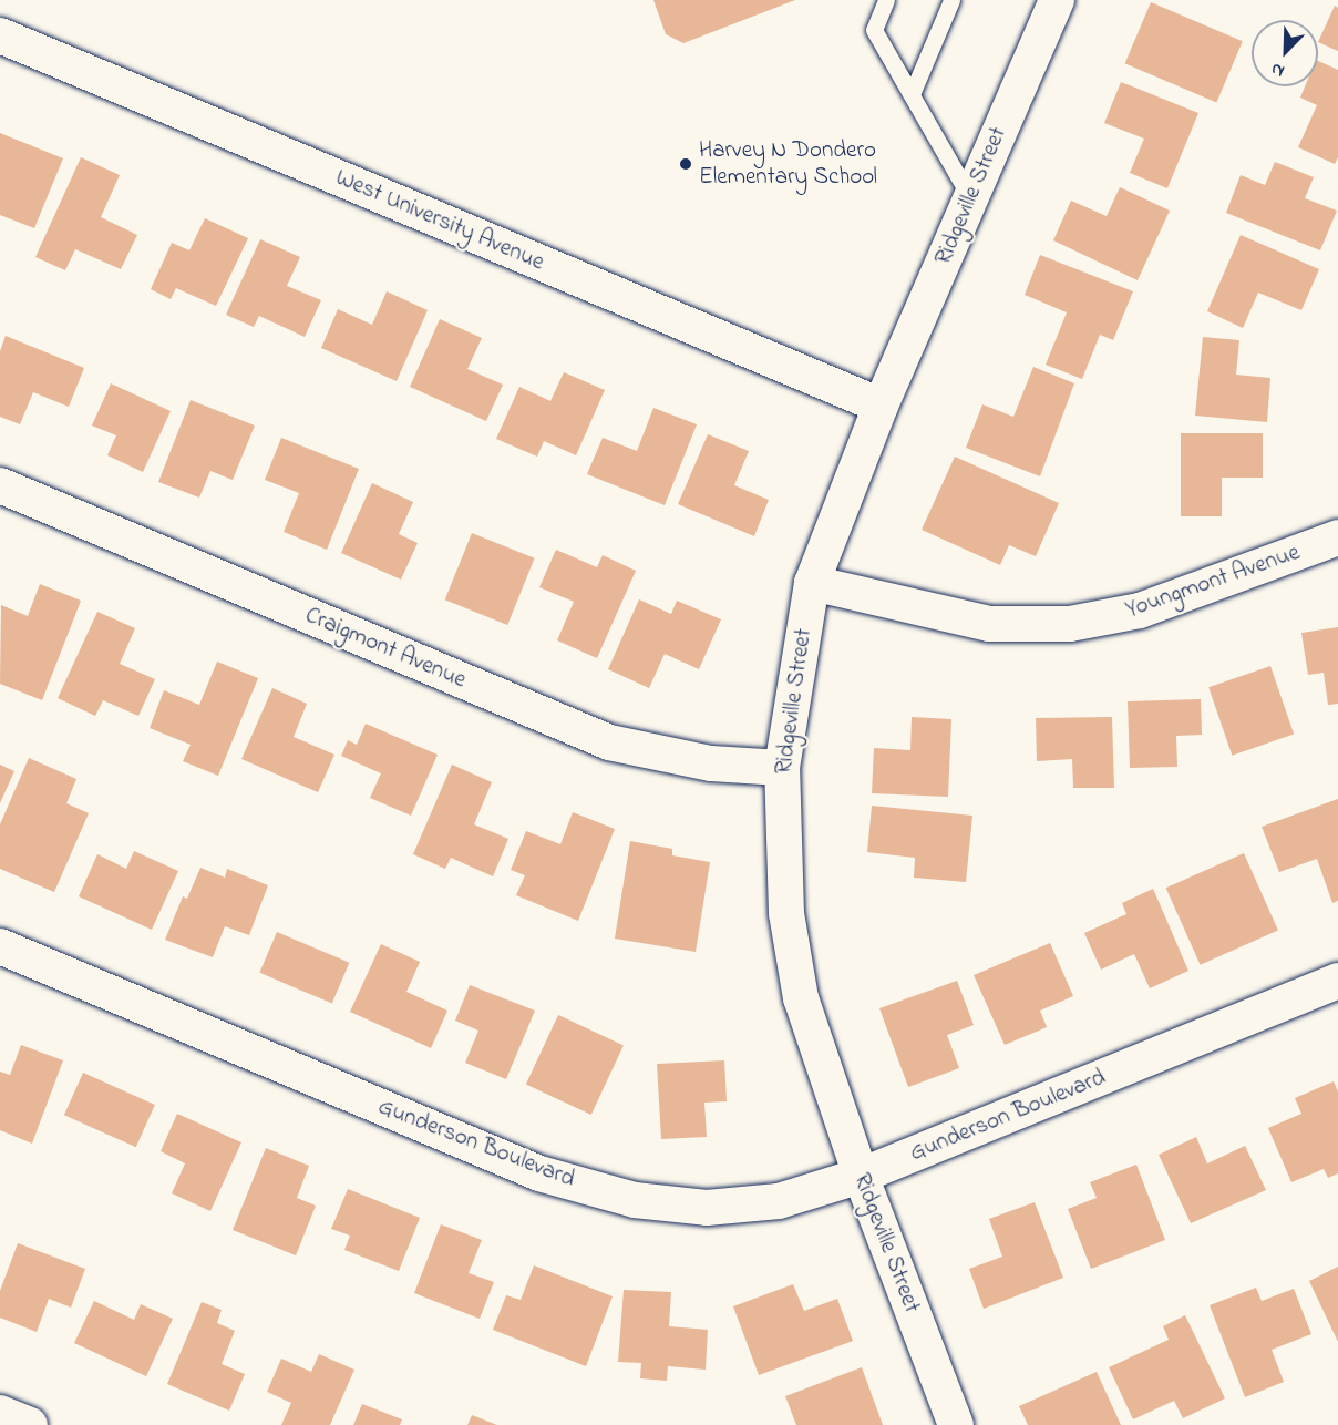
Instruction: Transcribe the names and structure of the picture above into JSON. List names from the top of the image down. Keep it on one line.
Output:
{"streets":{"street":["Ridgeville Street","West University Avenue","Youngmont Avenue","Craigmont Avenue","Gunderson Boulevard"]},"crossings":[["Ridgeville Street","West University Avenue"],["Ridgeville Street","Youngmont Avenue"],["Ridgeville Street","Craigmont Avenue"],["Ridgeville Street","Gunderson Boulevard"]],"places":["Harvey N Dondero Elementary School"],"north":"bottom left"}
